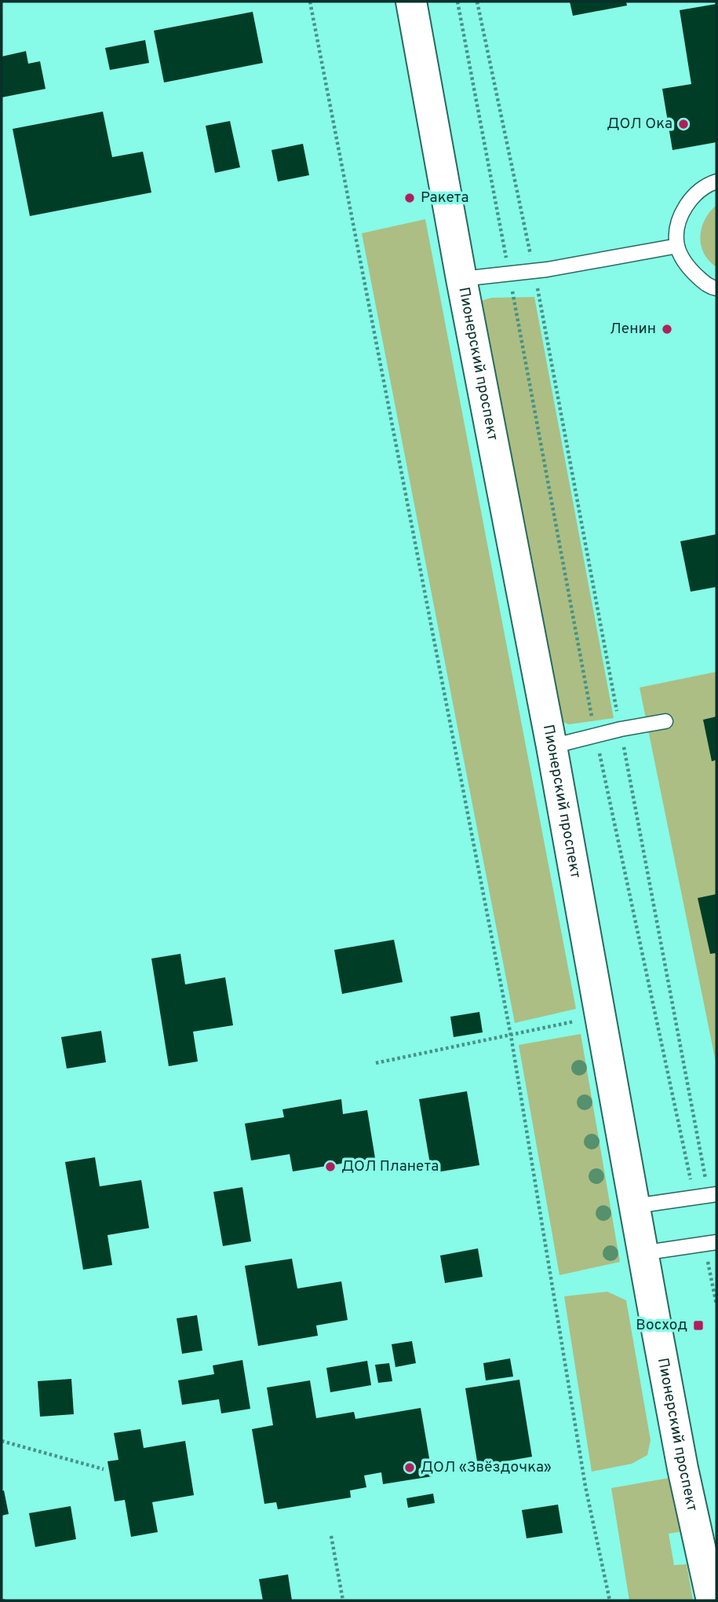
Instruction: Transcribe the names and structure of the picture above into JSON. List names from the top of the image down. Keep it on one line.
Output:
{"streets":{"street":["Пионерский проспект"]},"places":{"other":["ДОЛ Ока","Ракета","Ленин","ДОЛ Планета","ДОЛ «Звёздочка»"],"transit":["Восход"]}}
